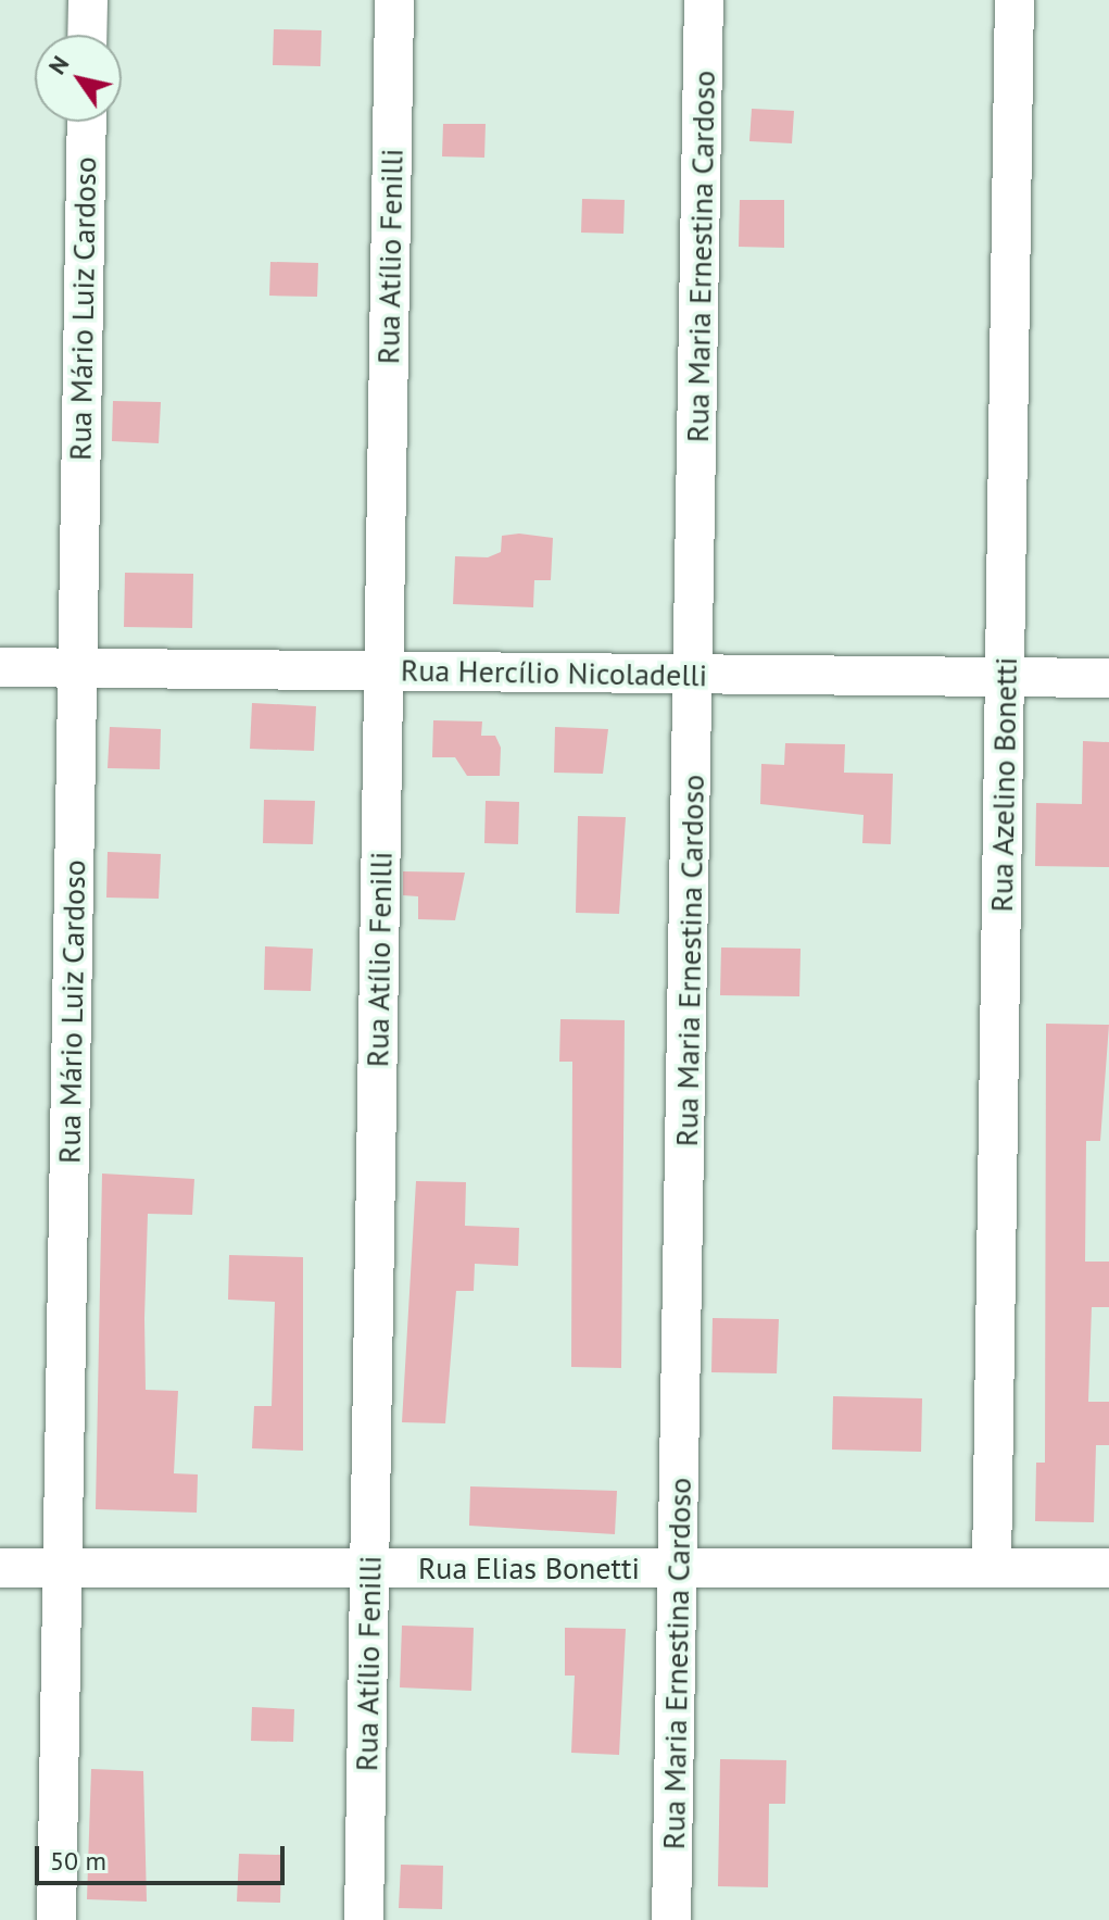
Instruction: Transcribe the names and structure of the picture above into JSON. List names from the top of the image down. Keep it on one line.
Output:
{"streets":{"street":["Rua Atílio Fenilli","Rua Maria Ernestina Cardoso","Rua Mário Luiz Cardoso","Rua Hercílio Nicoladelli","Rua Azelino Bonetti","Rua Elias Bonetti"]},"crossings":[["Rua Atílio Fenilli","Rua Hercílio Nicoladelli"],["Rua Atílio Fenilli","Rua Elias Bonetti"],["Rua Maria Ernestina Cardoso","Rua Hercílio Nicoladelli"],["Rua Maria Ernestina Cardoso","Rua Elias Bonetti"],["Rua Mário Luiz Cardoso","Rua Hercílio Nicoladelli"],["Rua Mário Luiz Cardoso","Rua Elias Bonetti"],["Rua Hercílio Nicoladelli","Rua Azelino Bonetti"],["Rua Azelino Bonetti","Rua Elias Bonetti"]],"scale_bar":"50 m","north":"top left"}
